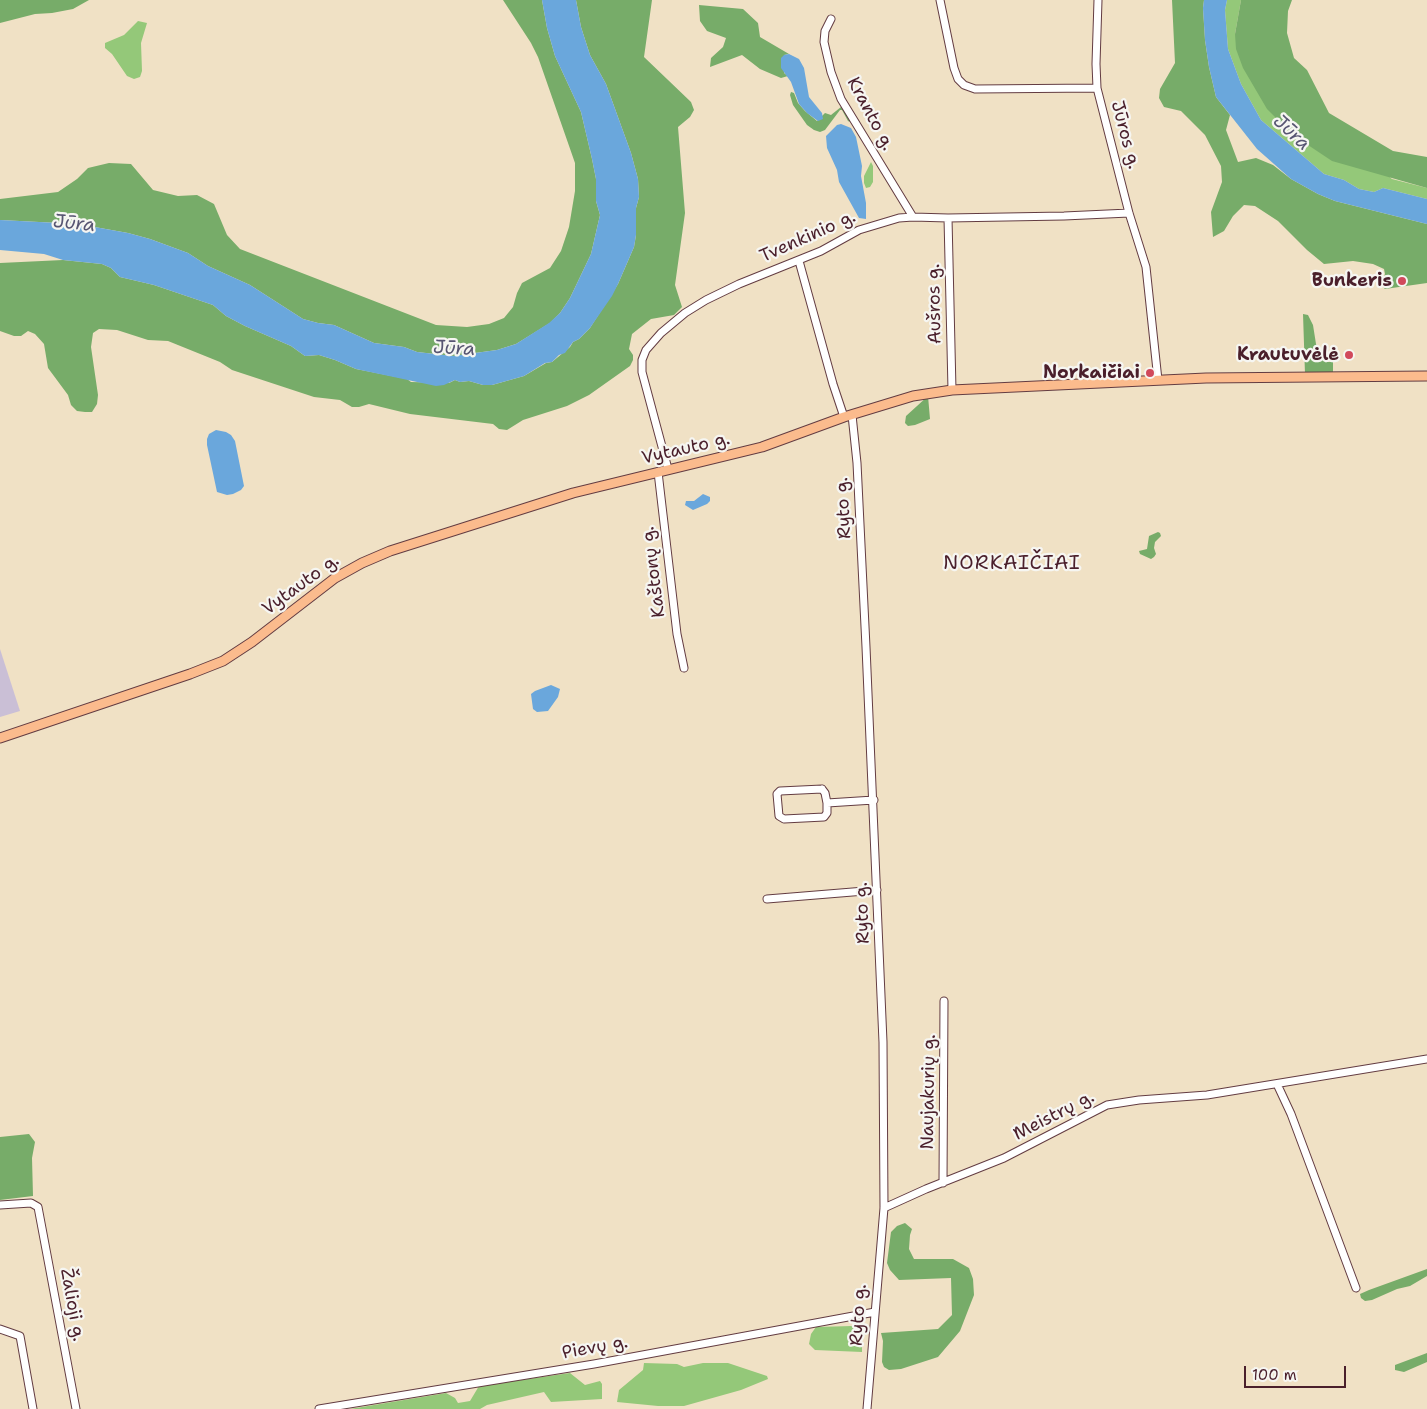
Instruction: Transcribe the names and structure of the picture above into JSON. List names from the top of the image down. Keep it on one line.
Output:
{"streets":{"main road":["Vytauto g."],"street":["Kranto g.","Jūros g.","Tvenkinio g.","Aušros g.","Ryto g.","Kaštonų g.","Naujakurių g.","Meistrų g.","Žalioji g.","Pievų g."]},"crossings":[["Kranto g.","Tvenkinio g."],["Jūros g.","Tvenkinio g."],["Jūros g.","Vytauto g."],["Tvenkinio g.","Aušros g."],["Tvenkinio g.","Vytauto g."],["Tvenkinio g.","Ryto g."],["Aušros g.","Vytauto g."],["Vytauto g.","Ryto g."],["Vytauto g.","Kaštonų g."],["Ryto g.","Meistrų g."],["Ryto g.","Pievų g."],["Naujakurių g.","Meistrų g."]],"districts":["NORKAIČIAI"],"water":["Jūra"],"places":["Bunkeris","Krautuvėlė","Norkaičiai"],"scale_bar":"100 m"}
